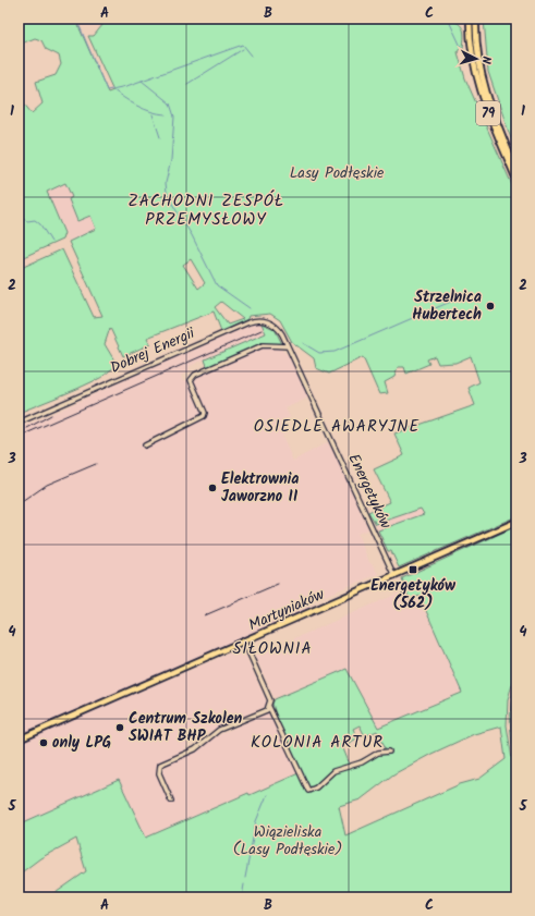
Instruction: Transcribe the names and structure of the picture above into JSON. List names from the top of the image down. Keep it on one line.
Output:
{"streets":{"main road":["79","Martyniaków"],"street":["Dobrej Energii","Energetyków"]},"crossings":[["Dobrej Energii","Energetyków"],["Energetyków","Martyniaków"]],"districts":["ZACHODNI ZESPÓŁ PRZEMYSŁOWY","OSIEDLE AWARYJNE","SIŁOWNIA","KOLONIA ARTUR"],"parks":["Lasy Podłęskie","Wiązieliska (Lasy Podłęskie)"],"places":{"other":["Strzelnica Hubertech","Elektrownia Jaworzno II","Centrum Szkolen SWIAT BHP","only LPG"],"transit":["Energetyków (562)"]},"north":"right","grid":{"columns":["A","B","C"],"rows":["1","2","3","4","5"]}}
